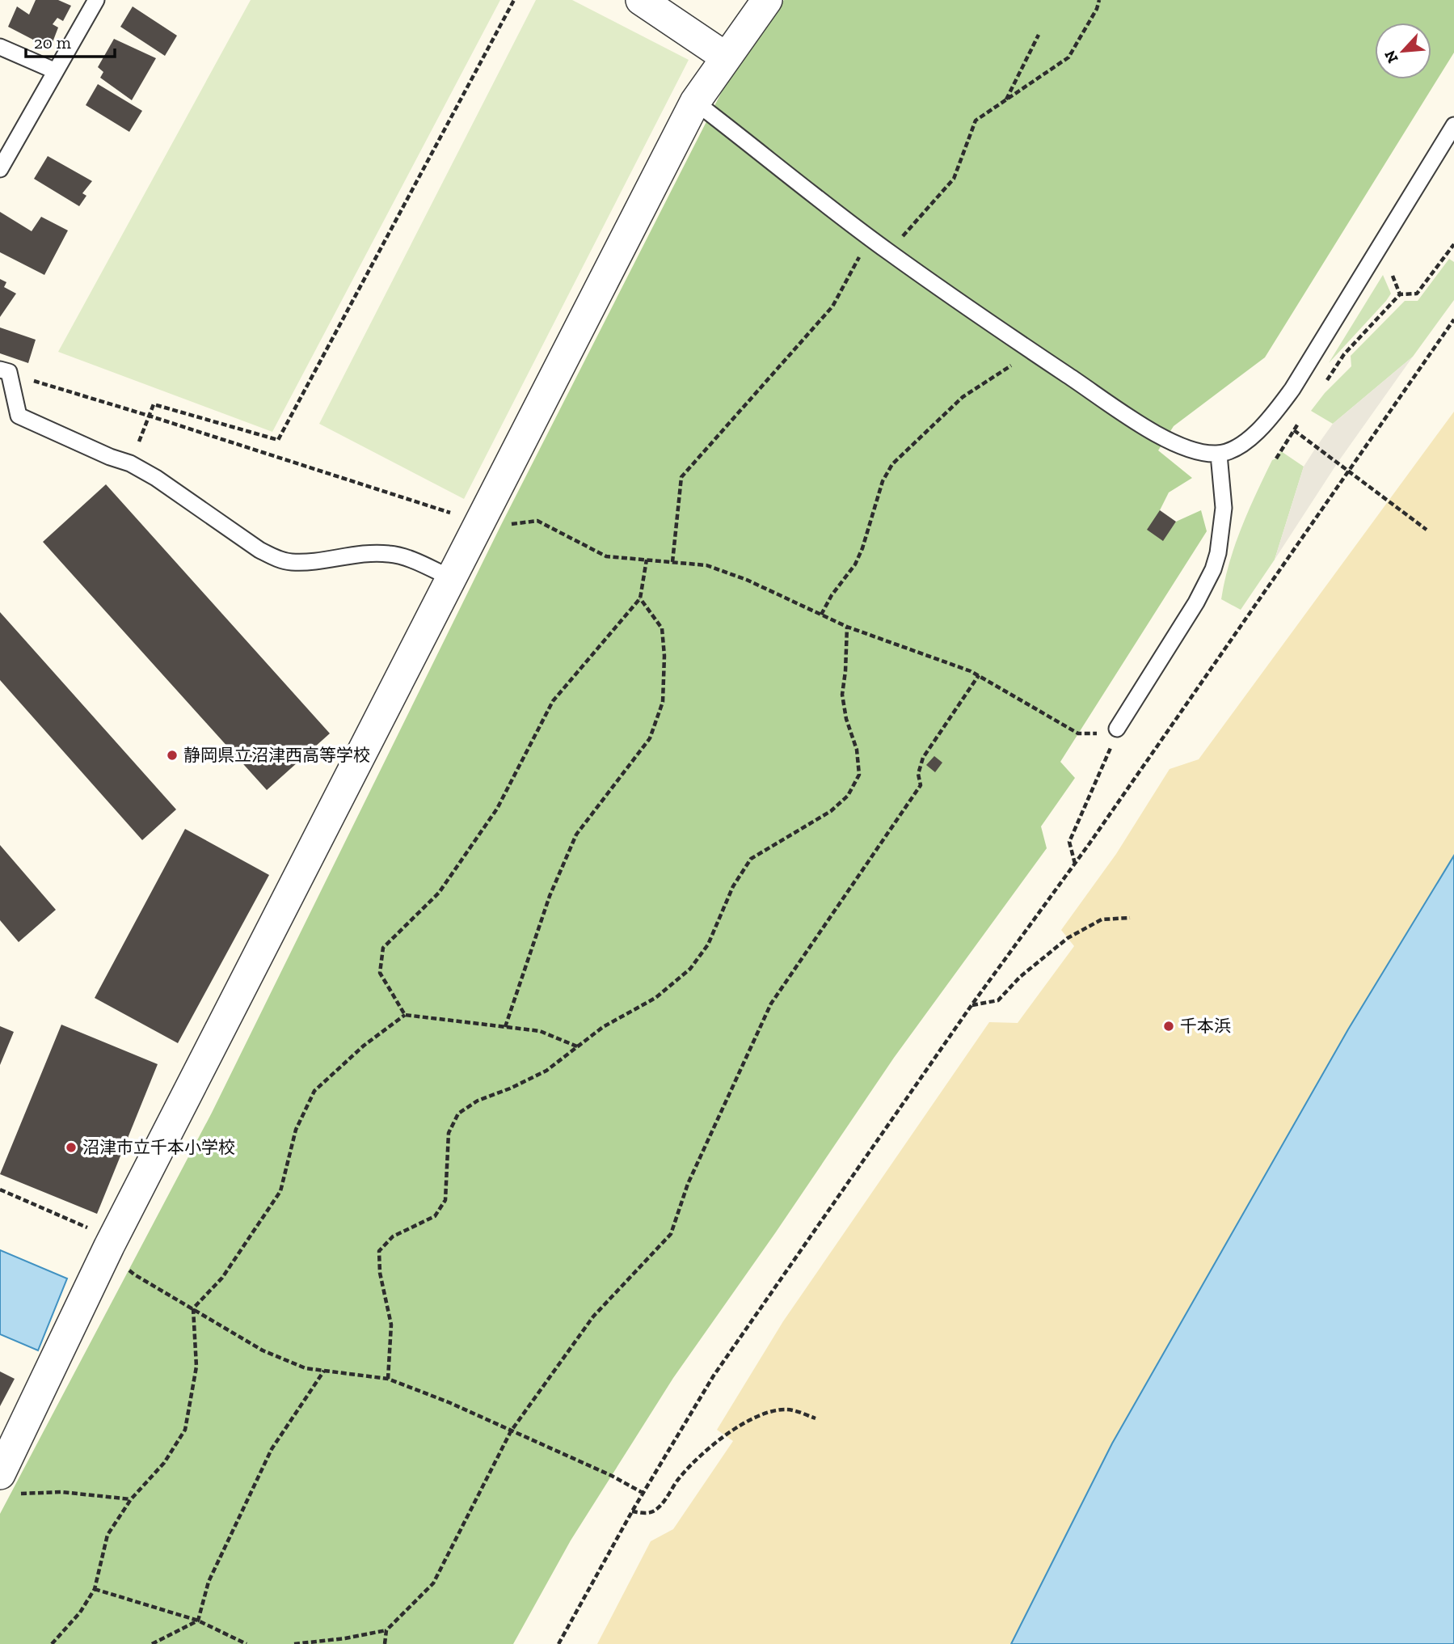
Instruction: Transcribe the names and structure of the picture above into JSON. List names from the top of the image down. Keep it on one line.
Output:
{"places":["静岡県立沼津西高等学校","千本浜","沼津市立千本小学校"],"scale_bar":"20 m","north":"bottom left"}
